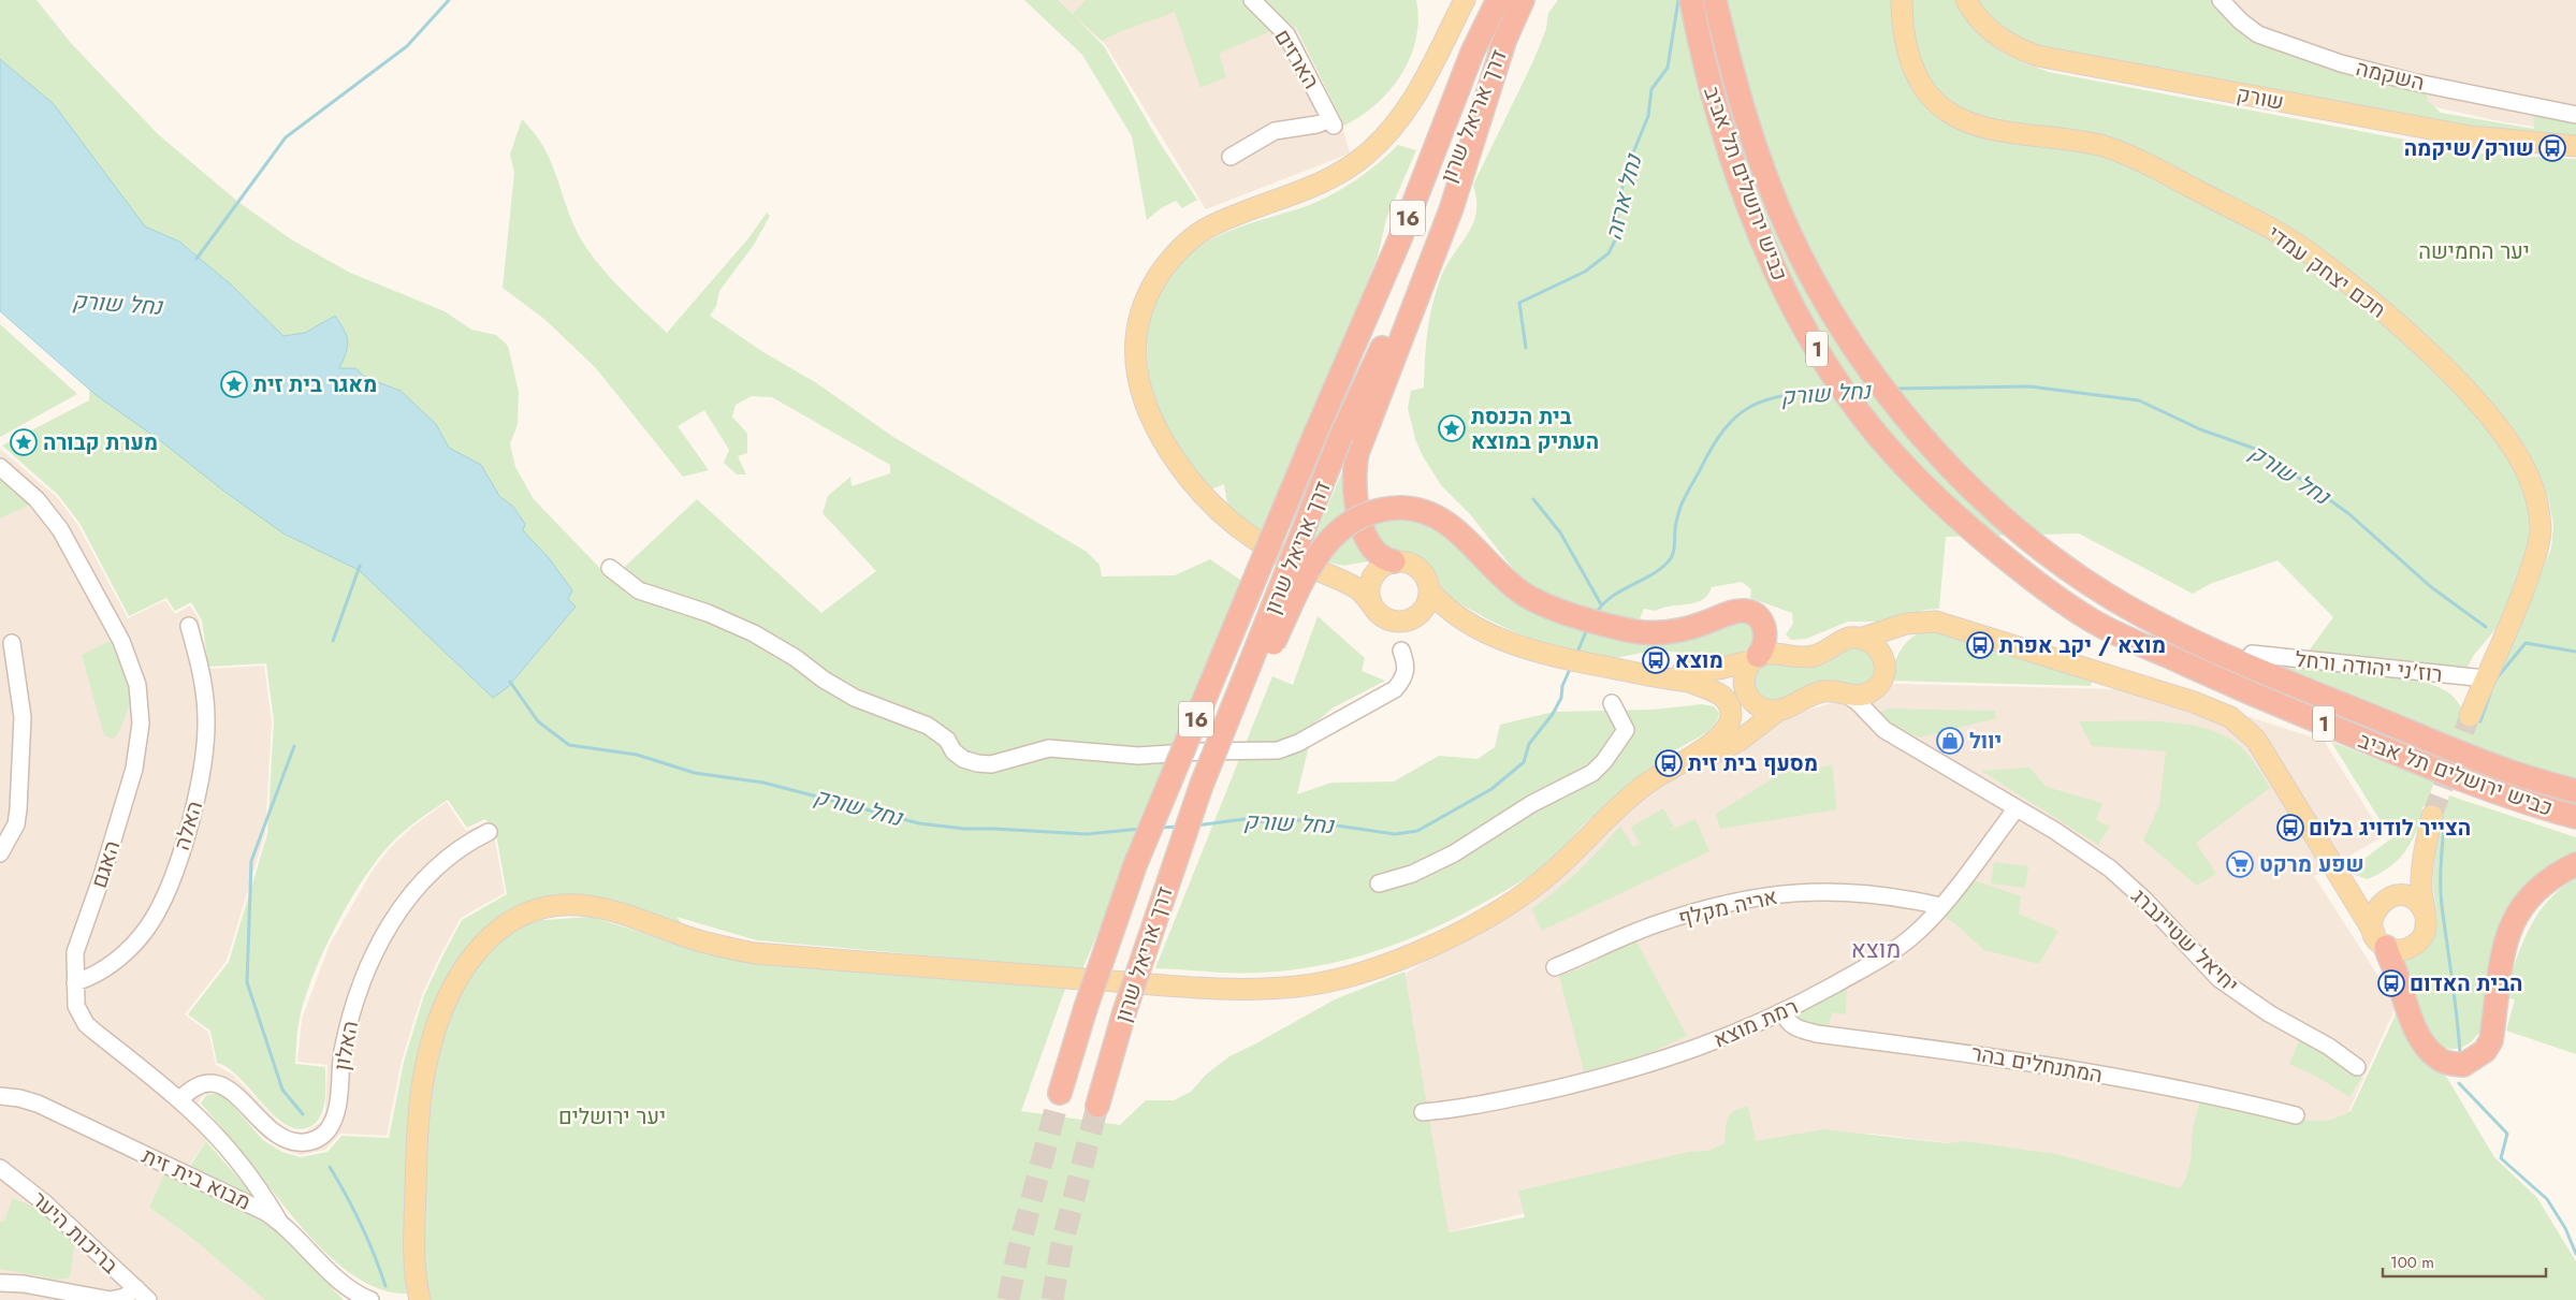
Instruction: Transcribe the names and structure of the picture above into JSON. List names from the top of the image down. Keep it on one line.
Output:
{"streets":{"highway":["דרך אריאל שרון","כביש ירושלים תל אביב","16","1"],"main road":["שורק","חכם יצחק עמדי"],"street":["הארזים","השקמה","רוז'ני יהודה ורחל","האלה","האגם","אריה מקלף","יחיאל שטיינברג","רמת מוצא","האלון","המתנחלים בהר","מבוא בית זית","בריכות היער"]},"crossings":[["חכם יצחק עמדי","רוז'ני יהודה ורחל"],["האלה","האגם"],["האגם","האלון"],["האגם","מבוא בית זית"],["אריה מקלף","רמת מוצא"],["יחיאל שטיינברג","רמת מוצא"],["רמת מוצא","המתנחלים בהר"]],"districts":["מוצא"],"water":["נחל ארזה","נחל שורק"],"parks":["יער החמישה","יער ירושלים"],"places":{"bus stop":["שורק/שיקמה","מוצא / יקב אפרת","מוצא","מסעף בית זית","הצייר לודויג בלום","הבית האדום"],"place":["מאגר בית זית","בית הכנסת העתיק במוצא","מערת קבורה"],"shop":["יוול"],"supermarket":["שפע מרקט"]},"scale_bar":"100 m"}
